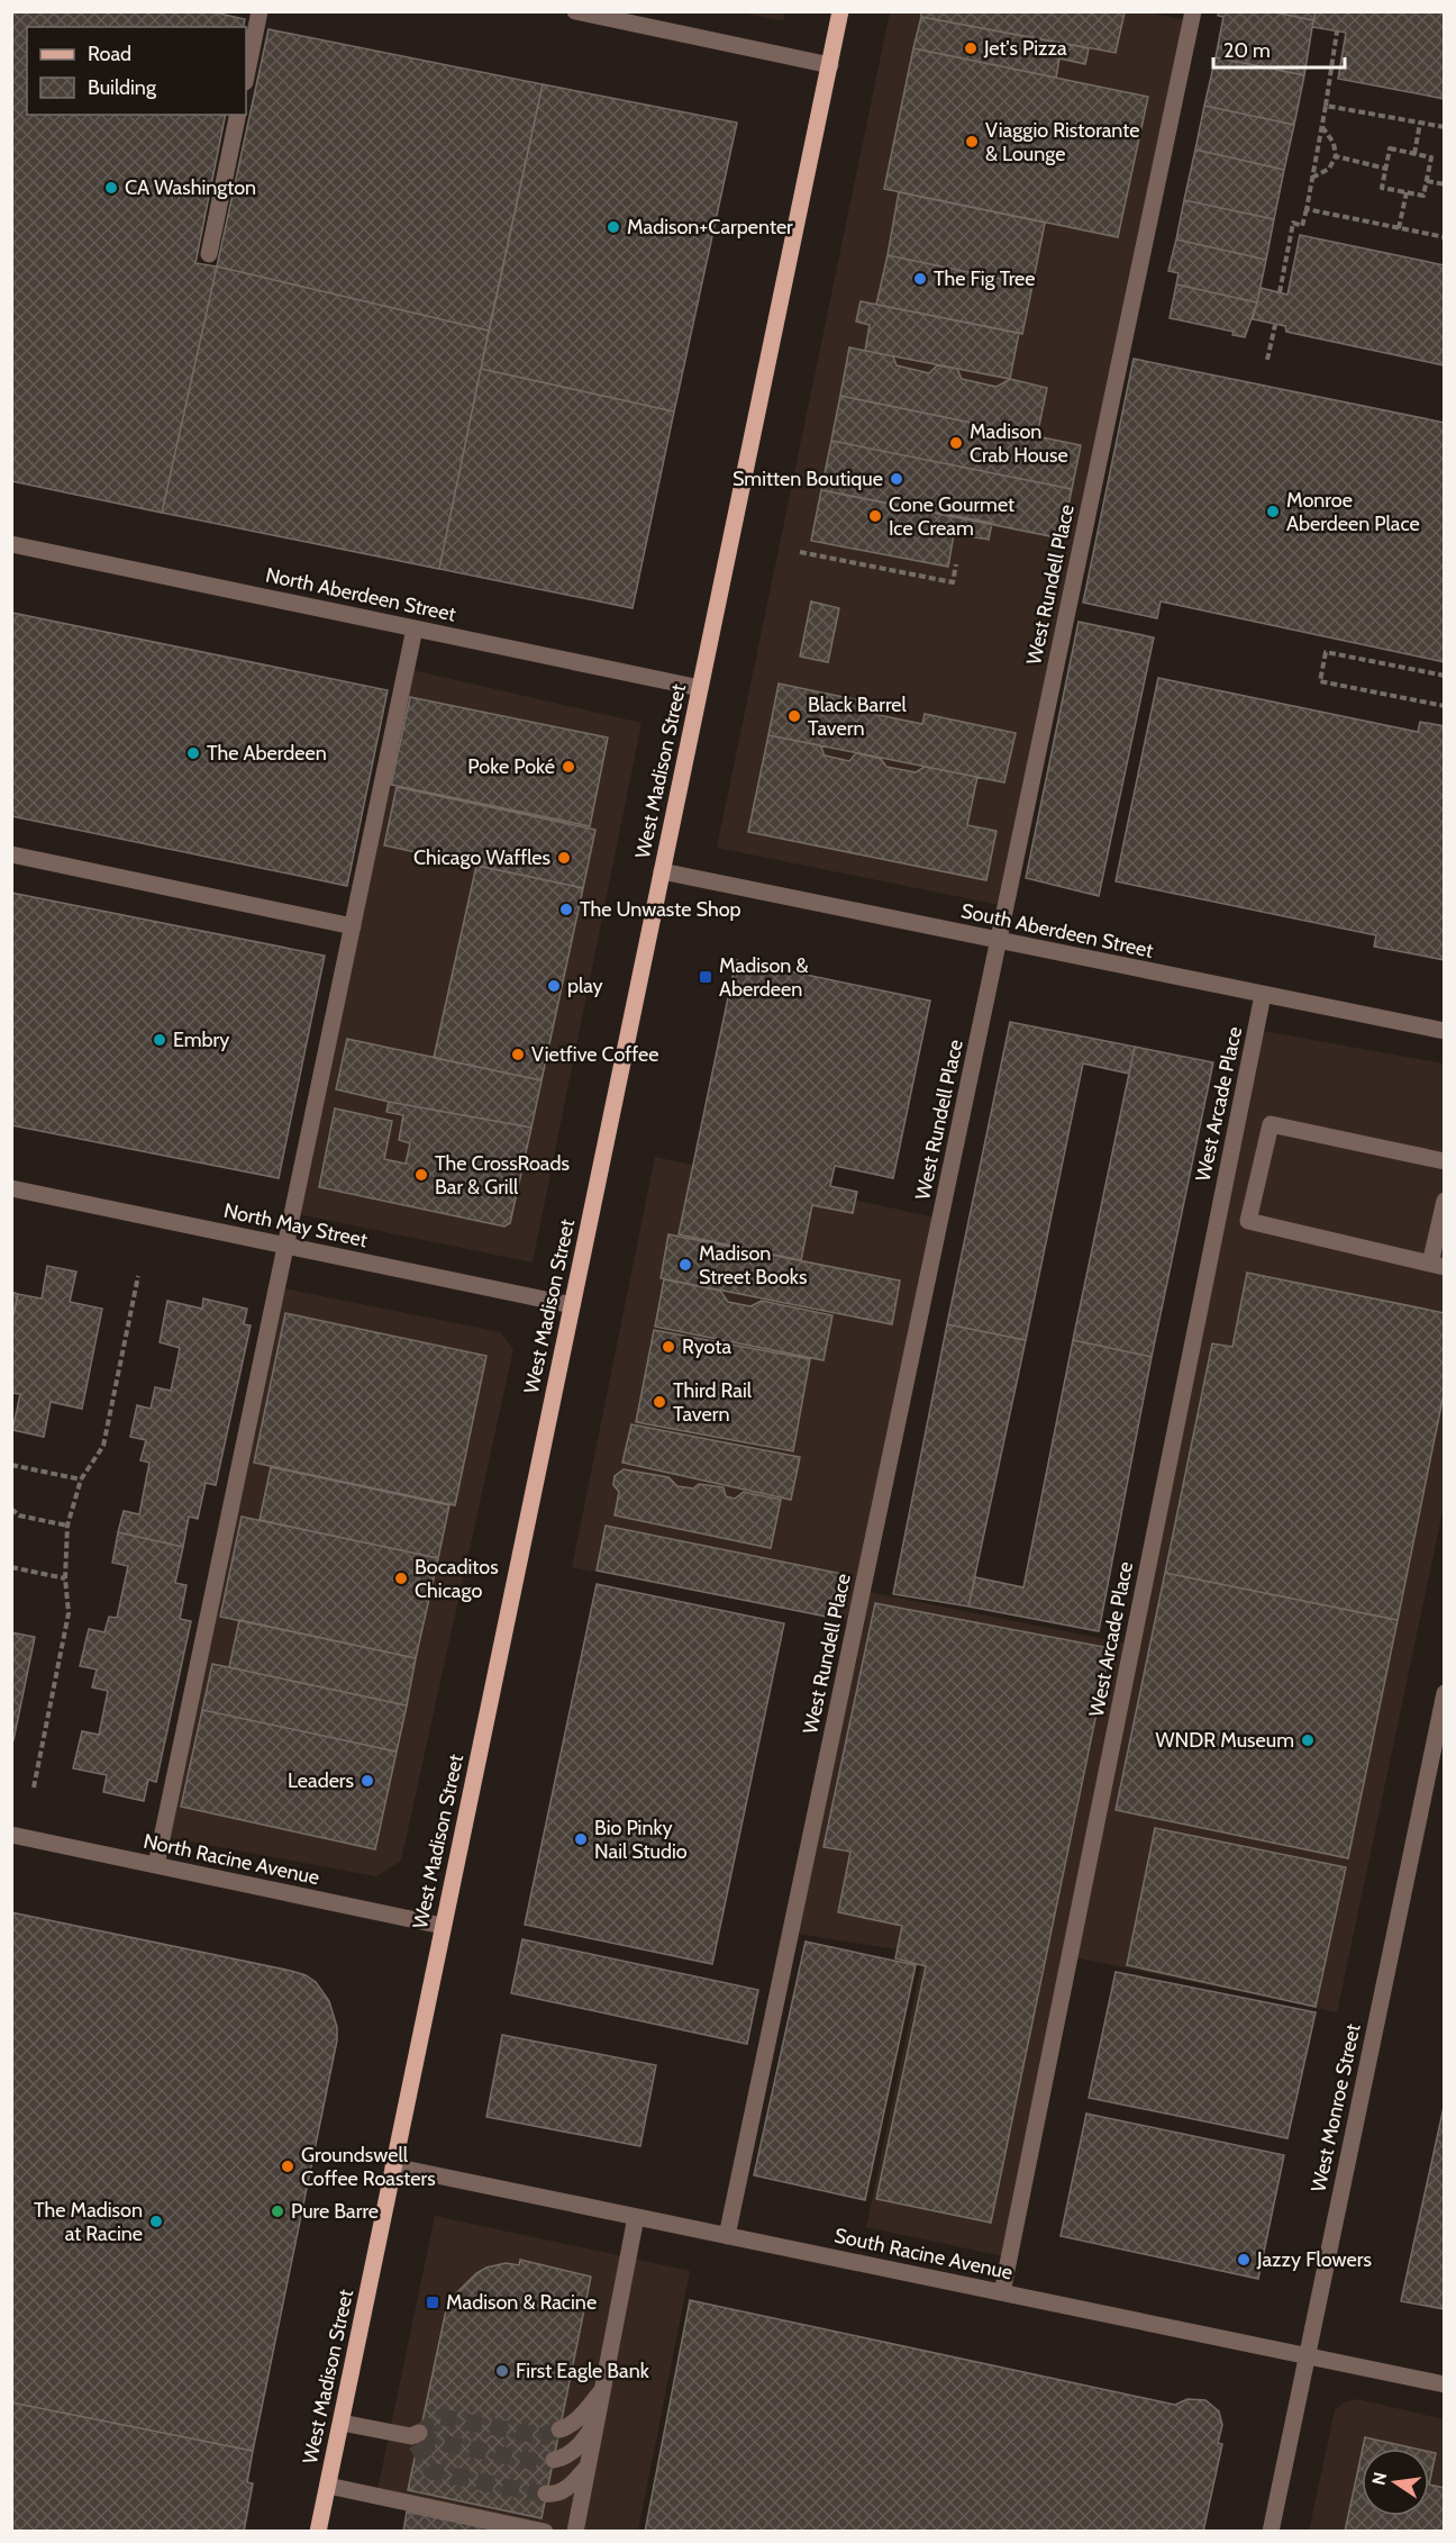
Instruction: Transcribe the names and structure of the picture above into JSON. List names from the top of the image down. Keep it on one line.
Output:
{"streets":{"main road":["West Madison Street"],"street":["West Rundell Place","North Aberdeen Street","South Aberdeen Street","West Arcade Place","North May Street","North Racine Avenue","West Monroe Street","South Racine Avenue"]},"crossings":[["West Rundell Place","South Aberdeen Street"],["West Rundell Place","South Racine Avenue"],["North Aberdeen Street","West Madison Street"],["West Madison Street","South Aberdeen Street"],["West Madison Street","North May Street"],["West Madison Street","North Racine Avenue"],["West Madison Street","South Racine Avenue"],["South Aberdeen Street","West Arcade Place"],["West Arcade Place","South Racine Avenue"],["West Monroe Street","South Racine Avenue"]],"places":{"other":["Jet's Pizza","Viaggio Ristorante & Lounge","CA Washington","Madison+Carpenter","The Fig Tree","Madison Crab House","Smitten Boutique","Monroe Aberdeen Place","Cone Gourmet Ice Cream","Black Barrel Tavern","The Aberdeen","Poke Poké","Chicago Waffles","The Unwaste Shop","play","Embry","Vietfive Coffee","The CrossRoads Bar & Grill","Madison Street Books","Ryota","Third Rail Tavern","Bocaditos Chicago","WNDR Museum","Leaders","Bio Pinky Nail Studio","Groundswell Coffee Roasters","Pure Barre","The Madison at Racine","Jazzy Flowers","First Eagle Bank"],"transit":["Madison & Aberdeen","Madison & Racine"]},"legend":["Road","Building"],"scale_bar":"20 m","north":"left"}
